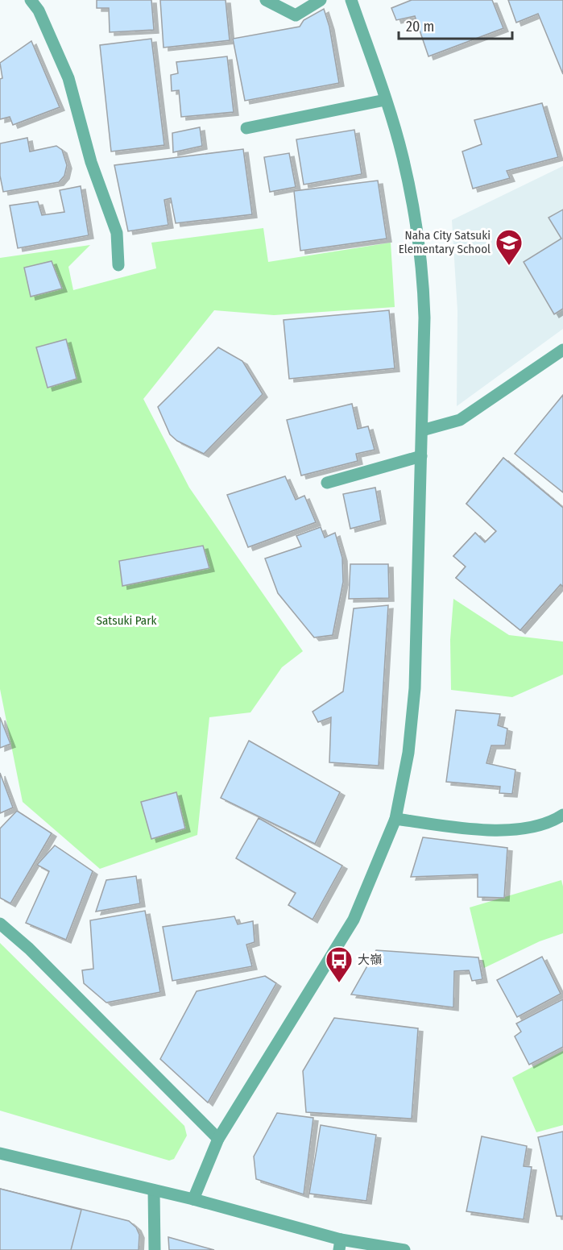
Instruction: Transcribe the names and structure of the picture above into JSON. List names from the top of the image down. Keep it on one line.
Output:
{"parks":["Satsuki Park"],"places":{"school or university":["Naha City Satsuki Elementary School"],"bus stop":["大嶺"]},"scale_bar":"20 m"}
